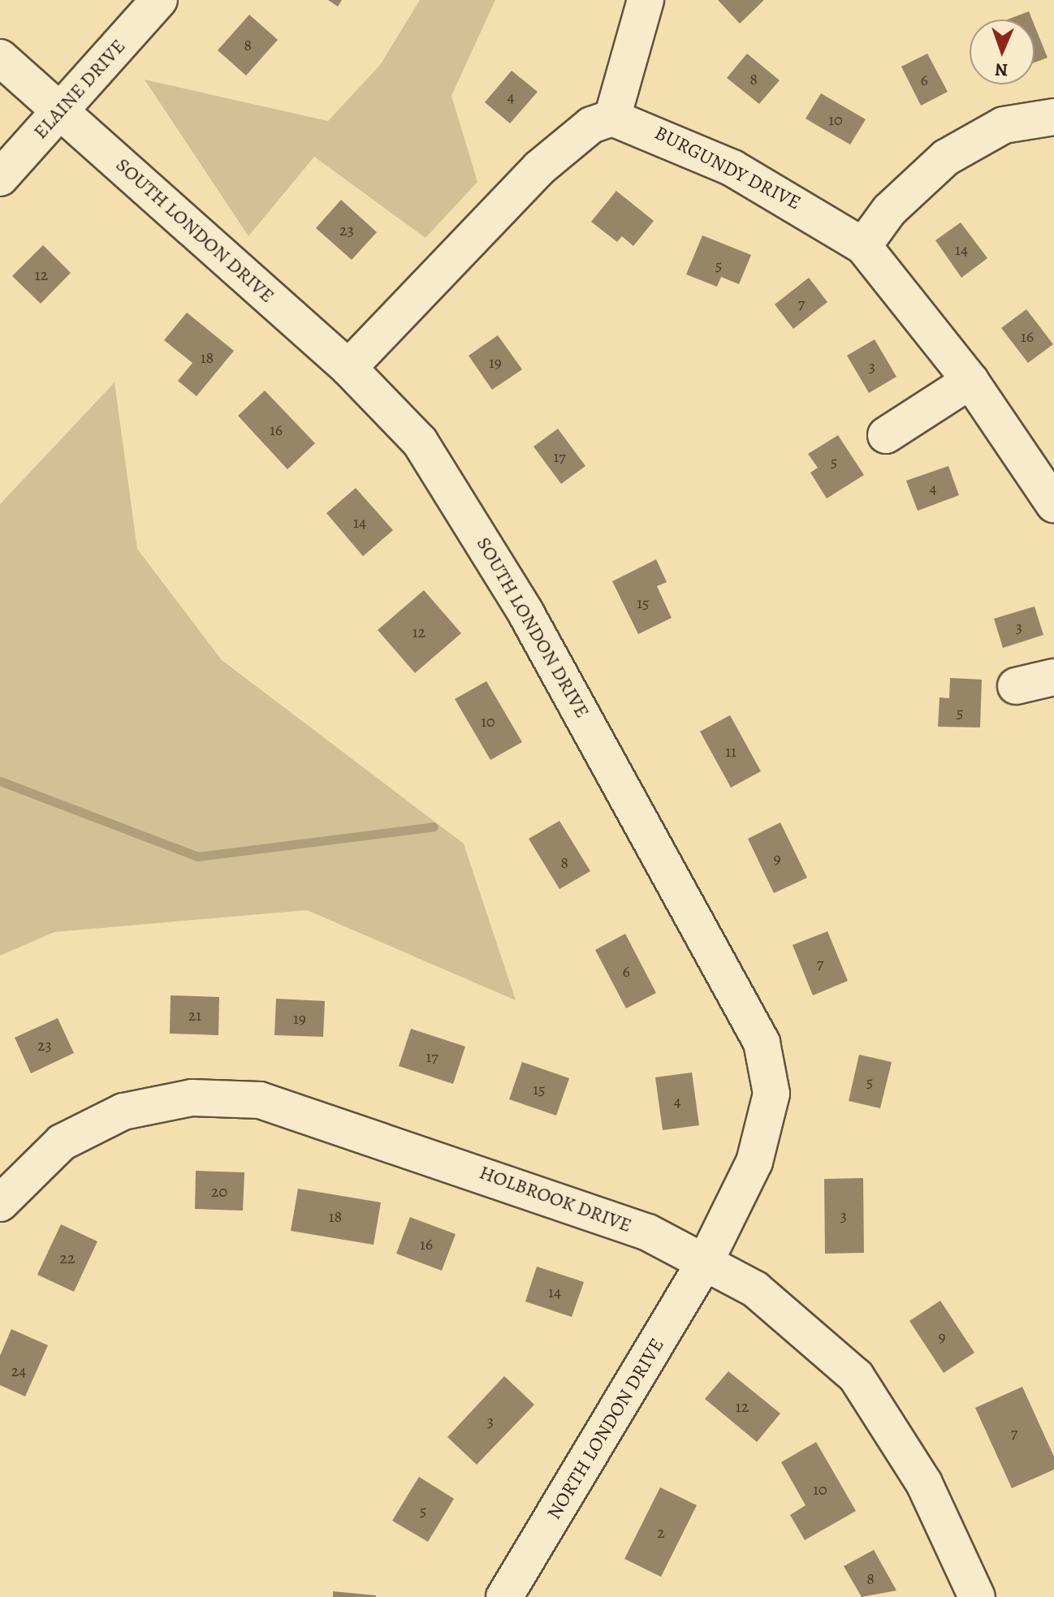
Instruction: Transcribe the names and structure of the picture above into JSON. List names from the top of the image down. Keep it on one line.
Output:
{"streets":{"street":["ELAINE DRIVE","BURGUNDY DRIVE","SOUTH LONDON DRIVE","HOLBROOK DRIVE","NORTH LONDON DRIVE"]},"crossings":[["ELAINE DRIVE","SOUTH LONDON DRIVE"],["SOUTH LONDON DRIVE","HOLBROOK DRIVE"],["SOUTH LONDON DRIVE","NORTH LONDON DRIVE"],["HOLBROOK DRIVE","NORTH LONDON DRIVE"]],"house_numbers":["8","8","6","4","10","23","14","5","12","7","16","18","19","3","16","17","5","4","14","15","3","12","5","10","11","9","8","7","6","21","19","23","17","5","15","4","20","3","18","16","22","14","9","24","12","3","7","10","5","2","8"],"north":"bottom"}
